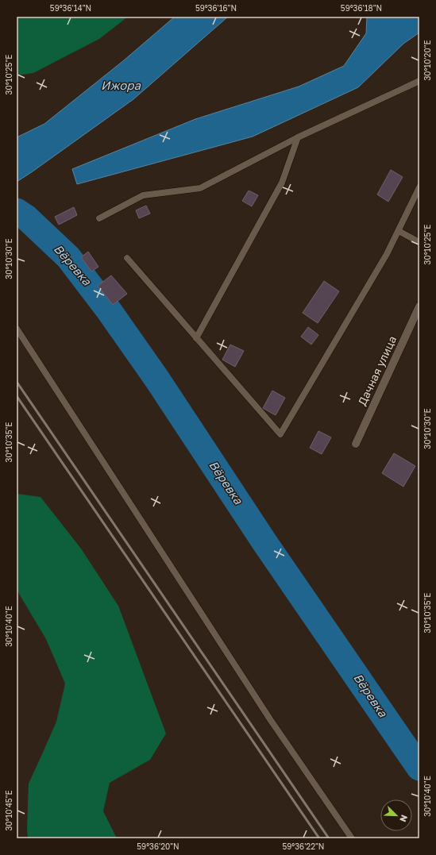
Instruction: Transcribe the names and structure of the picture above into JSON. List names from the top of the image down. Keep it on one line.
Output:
{"streets":{"street":["Дачная улица"]},"water":["Ижора","Вёревка"],"north":"bottom right","coordinates":["59°36'14\"N","59°36'16\"N","59°36'18\"N","30°10'20\"E","30°10'25\"E","30°10'30\"E","30°10'35\"E","30°10'40\"E","30°10'45\"E","59°36'20\"N","59°36'22\"N"]}
